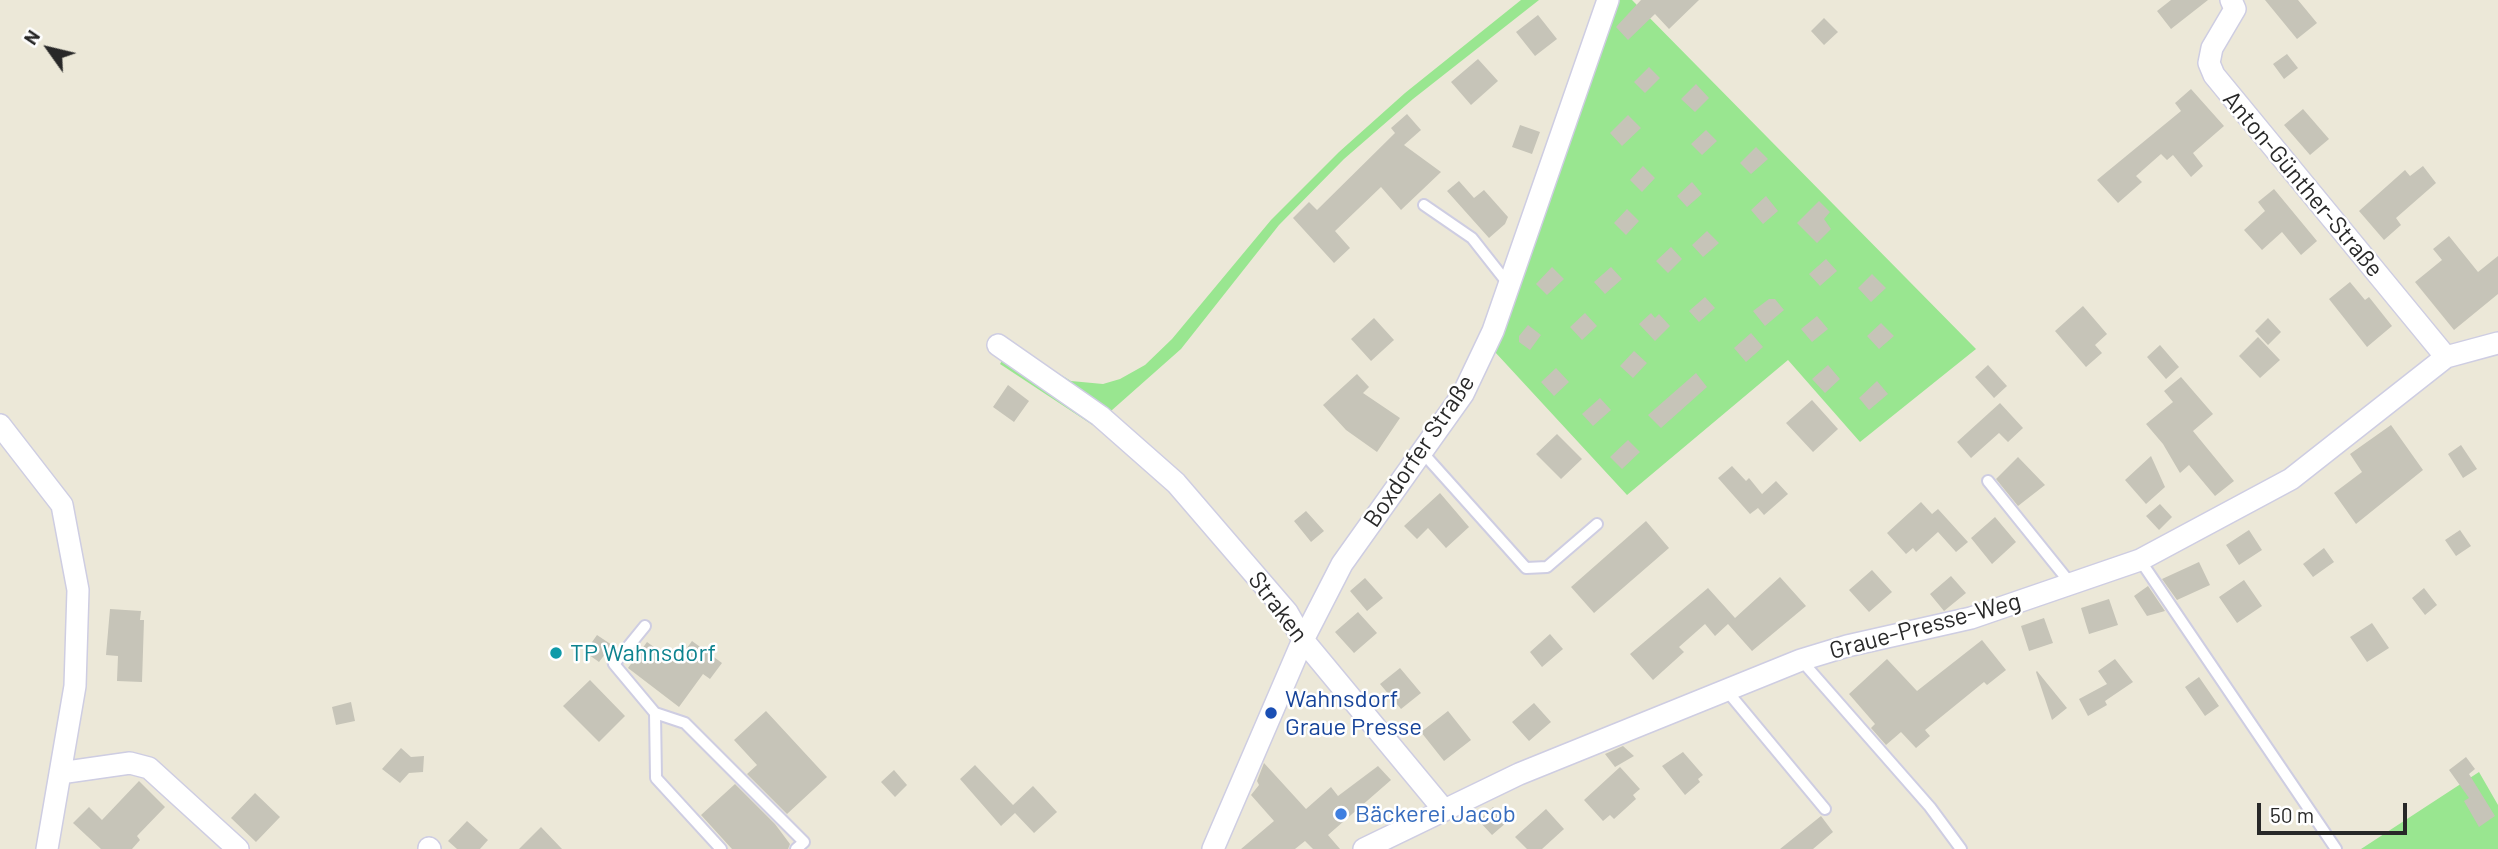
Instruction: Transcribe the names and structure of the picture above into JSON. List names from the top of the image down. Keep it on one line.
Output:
{"streets":{"street":["Anton-Günther-Straße","Boxdorfer Straße","Straken","Graue-Presse-Weg"]},"crossings":[["Anton-Günther-Straße","Graue-Presse-Weg"],["Boxdorfer Straße","Straken"],["Straken","Graue-Presse-Weg"]],"places":["TP Wahnsdorf","Wahnsdorf Graue Presse","Bäckerei Jacob"],"scale_bar":"50 m","north":"top left"}
